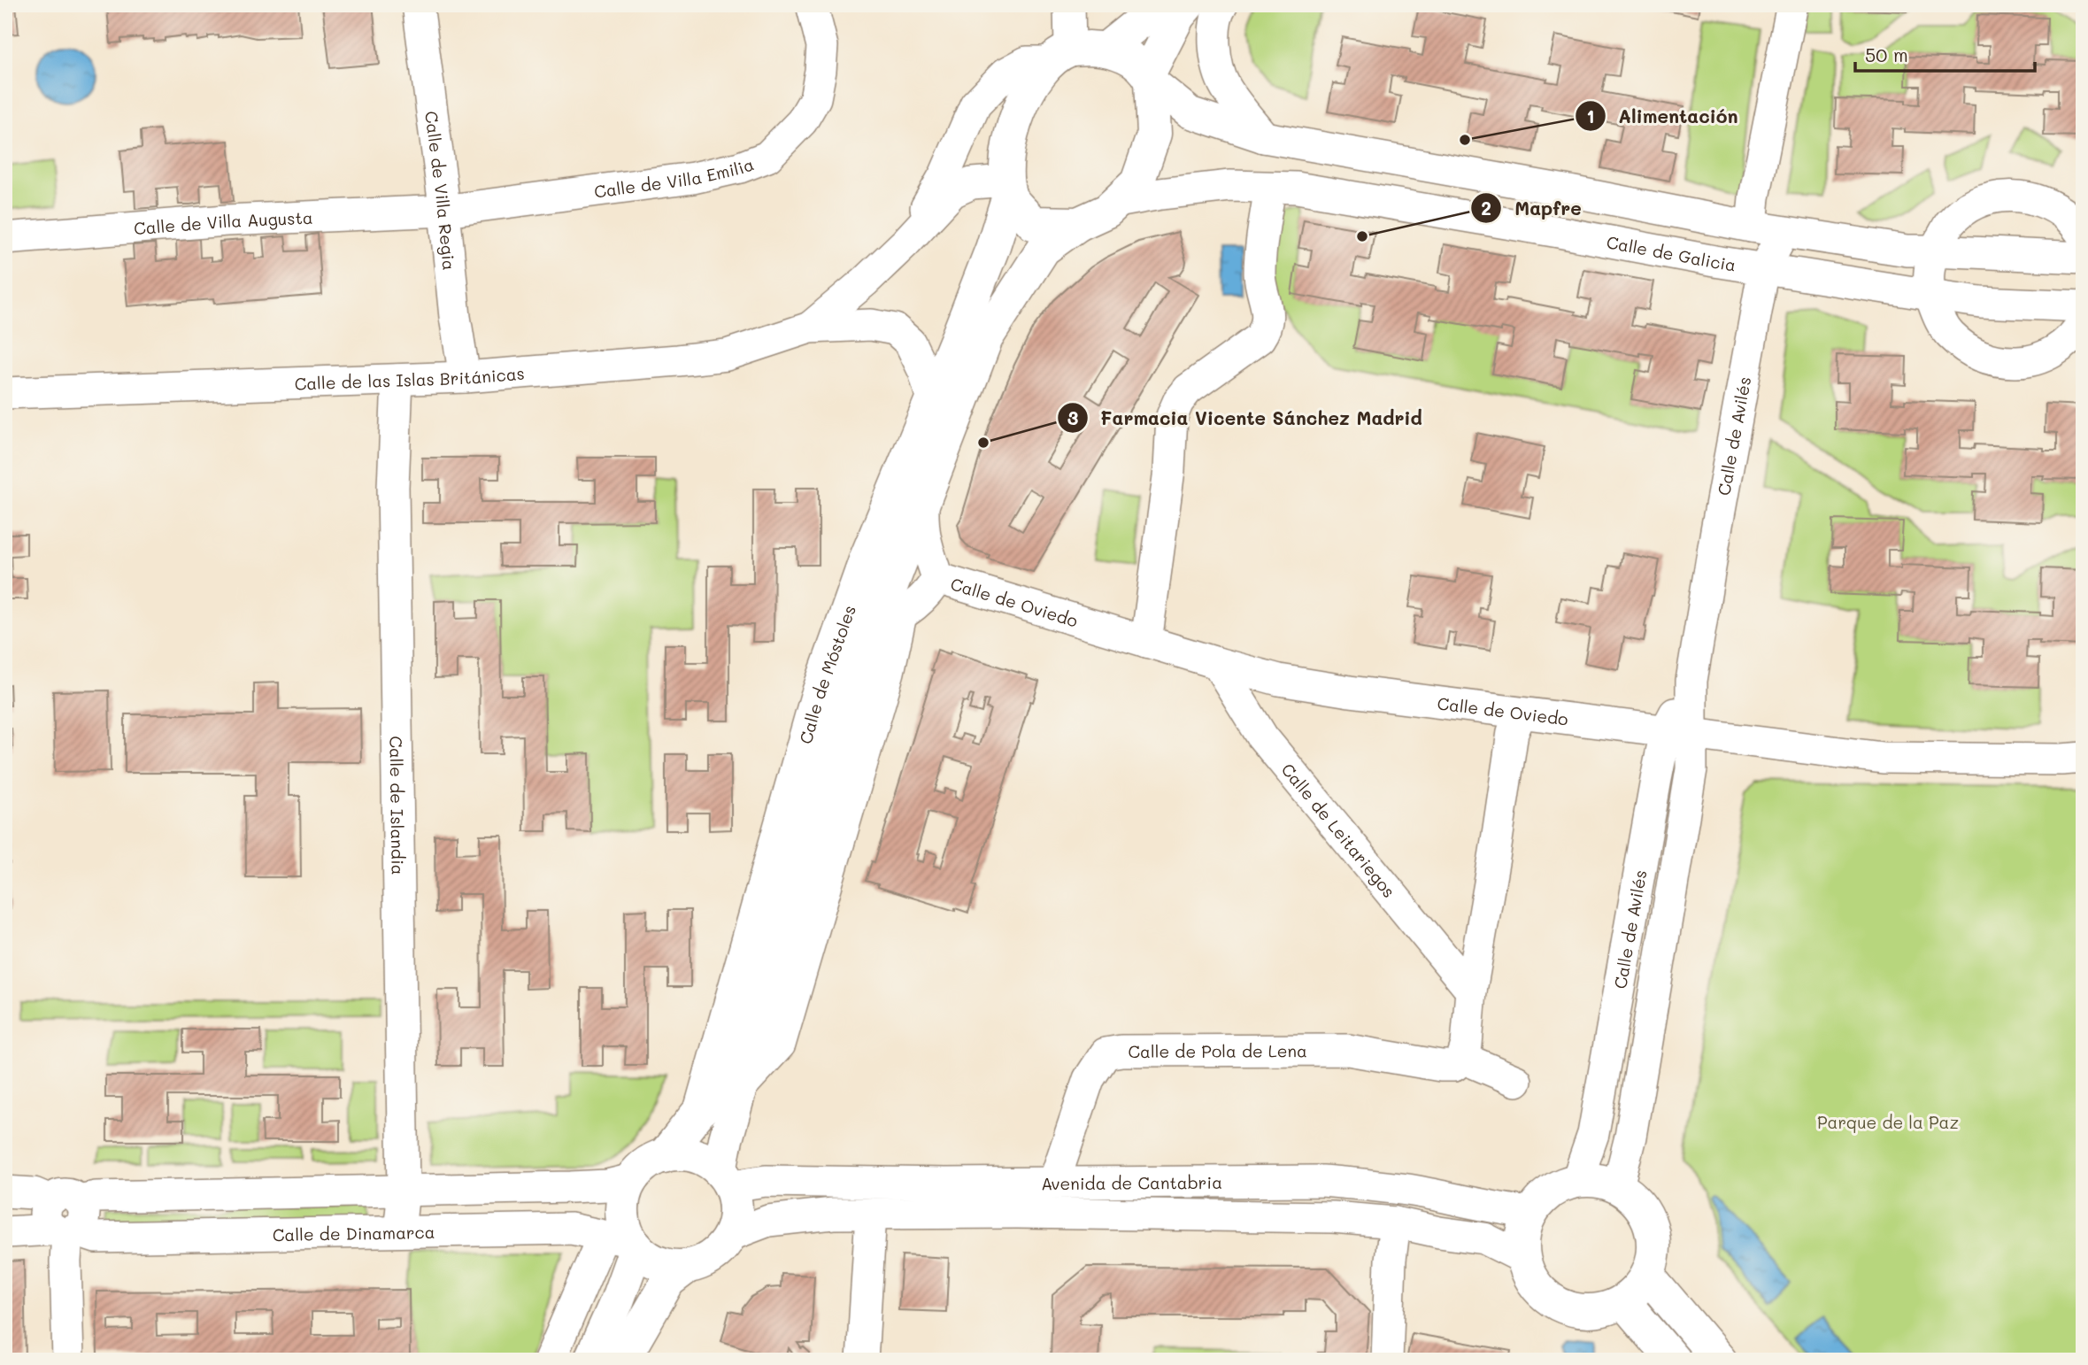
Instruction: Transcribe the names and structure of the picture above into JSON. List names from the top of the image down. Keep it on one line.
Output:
{"streets":{"main road":["Calle de Móstoles"],"street":["Calle de Villa Emilia","Calle de Villa Regia","Calle de Villa Augusta","Calle de Galicia","Calle de las Islas Británicas","Calle de Avilés","Calle de Oviedo","Calle de Islandia","Calle de Leitariegos","Calle de Pola de Lena","Avenida de Cantabria","Calle de Dinamarca"]},"crossings":[["Calle de Villa Emilia","Calle de Villa Regia"],["Calle de Villa Emilia","Calle de Villa Augusta"],["Calle de Villa Regia","Calle de Villa Augusta"],["Calle de Villa Regia","Calle de las Islas Británicas"],["Calle de Galicia","Calle de las Islas Británicas"],["Calle de Galicia","Calle de Avilés"],["Calle de Galicia","Calle de Móstoles"],["Calle de las Islas Británicas","Calle de Móstoles"],["Calle de las Islas Británicas","Calle de Islandia"],["Calle de Avilés","Calle de Oviedo"],["Calle de Avilés","Avenida de Cantabria"],["Calle de Oviedo","Calle de Móstoles"],["Calle de Oviedo","Calle de Leitariegos"],["Calle de Móstoles","Avenida de Cantabria"],["Calle de Móstoles","Calle de Dinamarca"],["Calle de Islandia","Calle de Dinamarca"],["Calle de Pola de Lena","Avenida de Cantabria"],["Avenida de Cantabria","Calle de Dinamarca"]],"parks":["Parque de la Paz"],"places":["Alimentación","Mapfre","Farmacia Vicente Sánchez Madrid"],"scale_bar":"50 m"}
